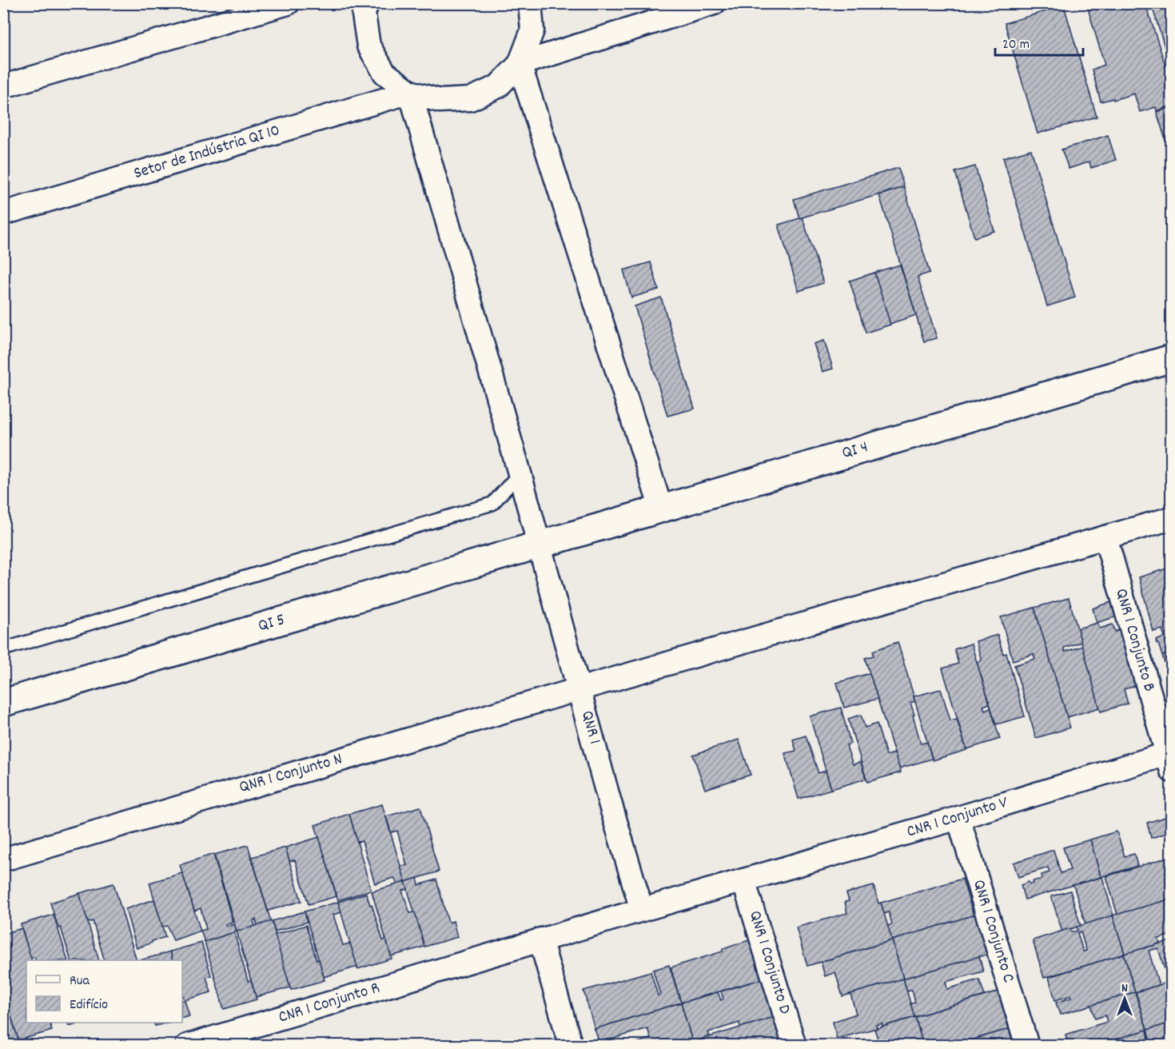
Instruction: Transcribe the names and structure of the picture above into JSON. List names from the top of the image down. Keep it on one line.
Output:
{"streets":{"street":["Setor de Indústria QI 10","QI 4","QI 5","QNR 1 Conjunto B","QNR 1","QNR 1 Conjunto N","CNR 1 Conjunto V","QNR 1 Conjunto C","QNR 1 Conjunto D","CNR 1 Conjunto R"]},"crossings":[["Setor de Indústria QI 10","QNR 1"],["QI 4","QI 5"],["QI 4","QNR 1"],["QI 5","QNR 1"],["QNR 1 Conjunto B","QNR 1 Conjunto N"],["QNR 1 Conjunto B","CNR 1 Conjunto V"],["QNR 1","QNR 1 Conjunto N"],["CNR 1 Conjunto V","QNR 1 Conjunto C"],["CNR 1 Conjunto V","QNR 1 Conjunto D"]],"legend":["Rua","Edifício"],"scale_bar":"20 m","north":"top"}
